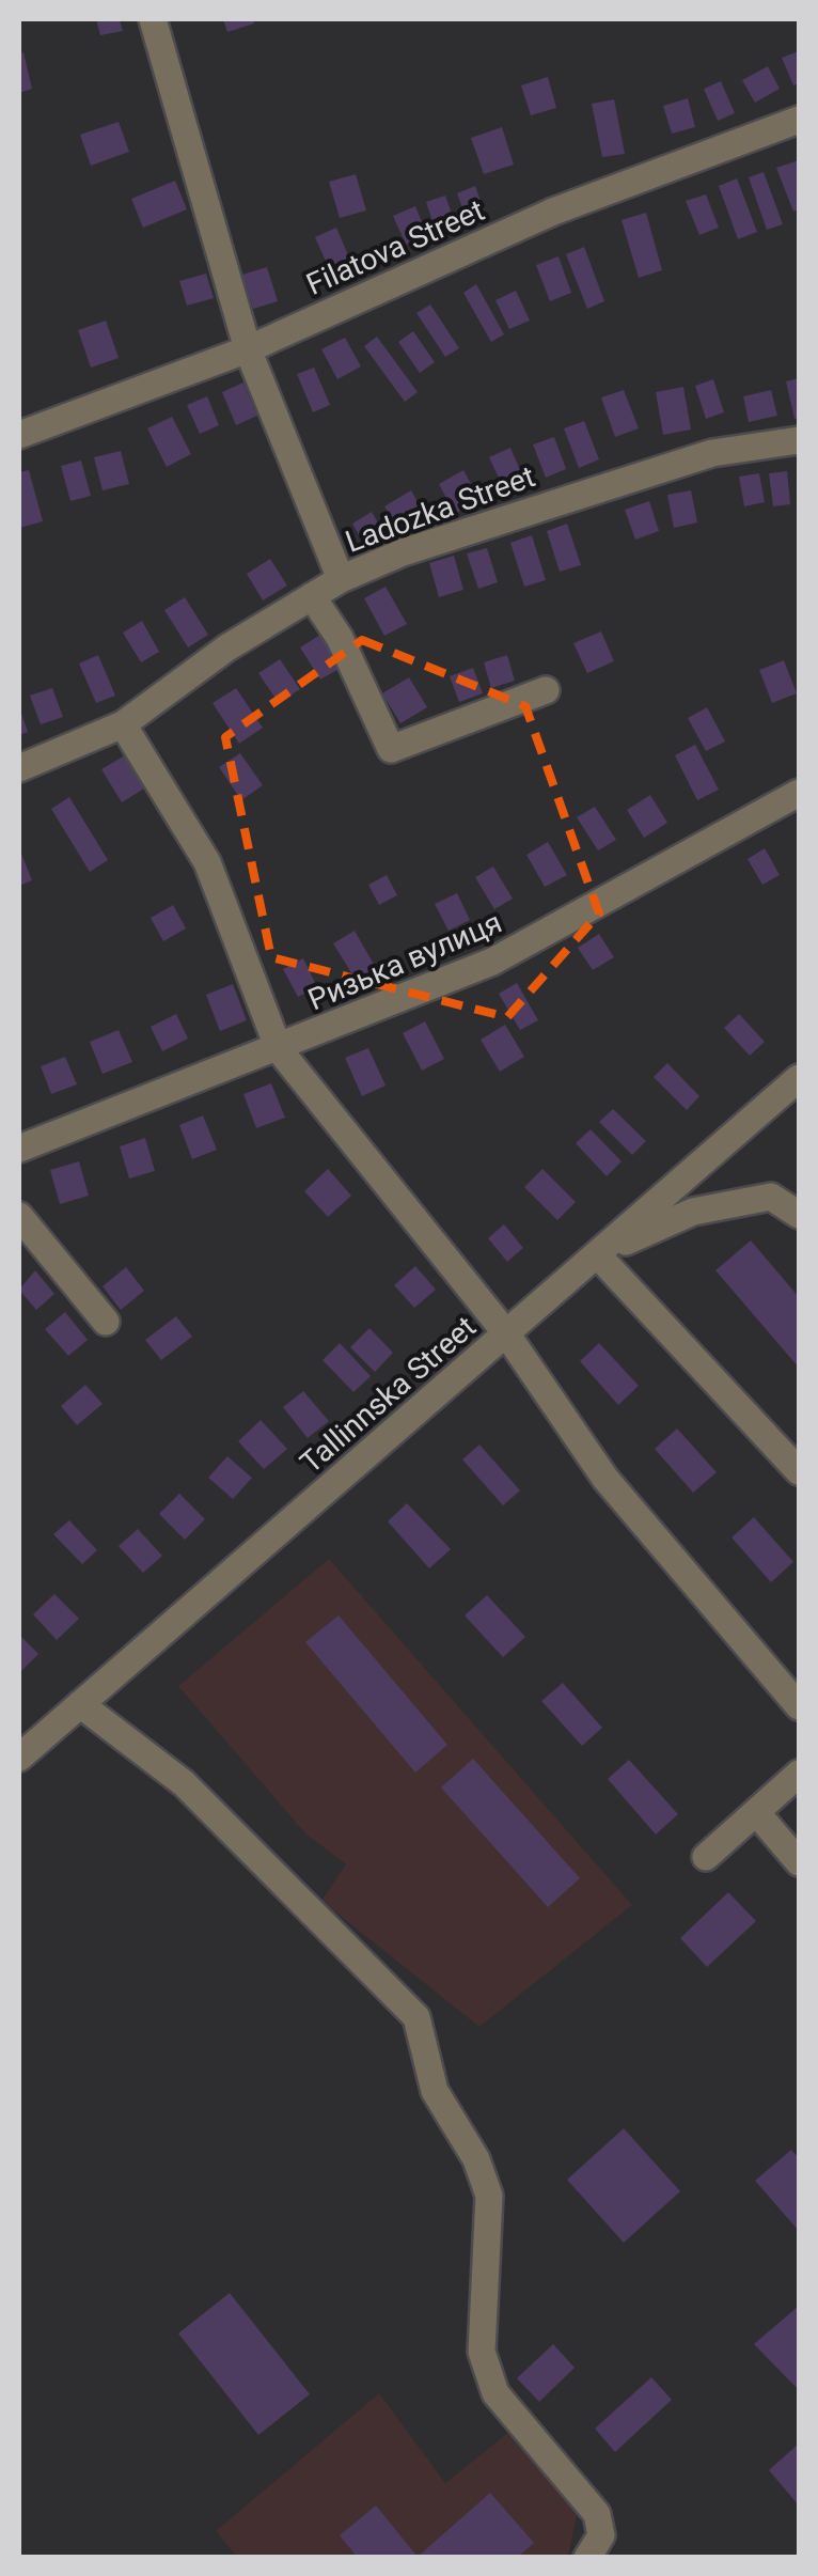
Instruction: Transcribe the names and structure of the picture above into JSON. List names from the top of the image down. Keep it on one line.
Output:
{"streets":{"street":["Filatova Street","Ladozka Street","Ризька вулиця","Tallinnska Street"]}}
